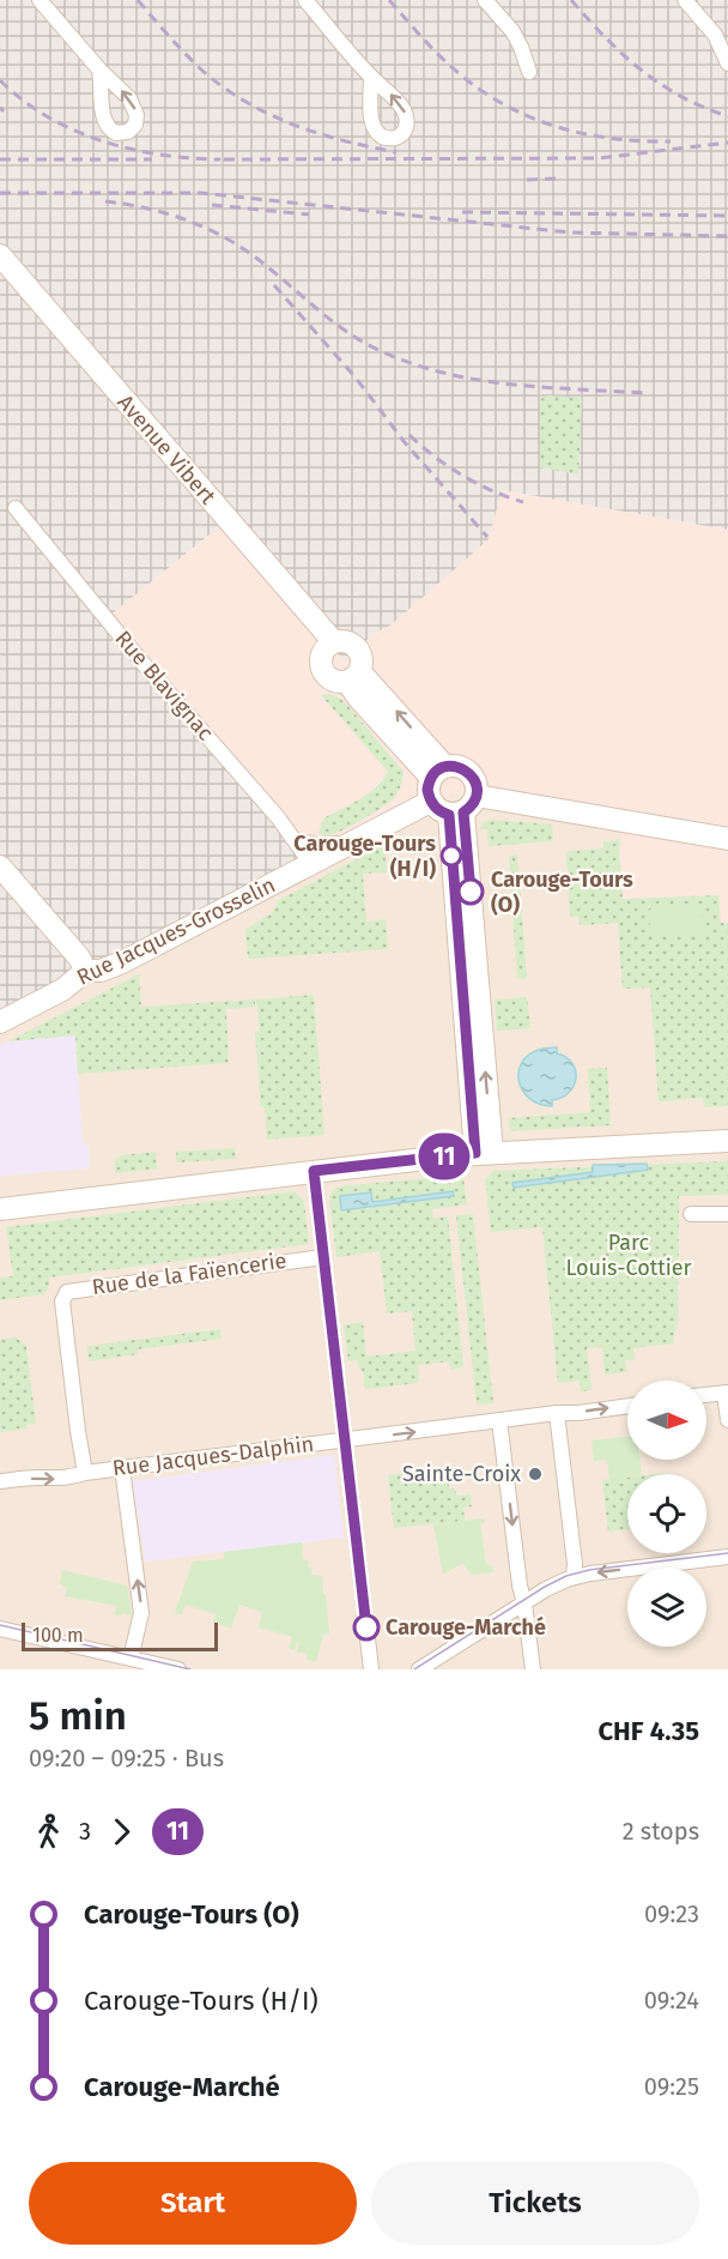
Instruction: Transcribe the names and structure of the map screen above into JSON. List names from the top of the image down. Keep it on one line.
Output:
{"streets":{"main road":["Avenue Vibert","Rue Jacques-Grosselin"],"street":["Rue Blavignac","Rue de la Faïencerie","Rue Jacques-Dalphin"]},"crossings":[["Avenue Vibert","Rue Jacques-Grosselin"],["Rue Blavignac","Rue Jacques-Grosselin"],["Rue de la Faïencerie","Rue Jacques-Dalphin"]],"one_way":["Rue Jacques-Dalphin"],"parks":["Parc Louis-Cottier"],"places":["Carouge-Tours (H/I)","Carouge-Tours (O)","Sainte-Croix","Carouge-Marché"],"lines":["bus line 11"],"scale_bar":"100 m","north":"right","page":{"on_map":"11","scale":"100 m","heading":["5 min","09:20 – 09:25 · Bus","CHF 4.35"],"legs":["3","11","2 stops"],"list":[{"name":"Carouge-Tours (O)","value":"09:23"},{"name":"Carouge-Tours (H/I)","value":"09:24"},{"name":"Carouge-Marché","value":"09:25"}],"buttons":["Start","Tickets"]}}
